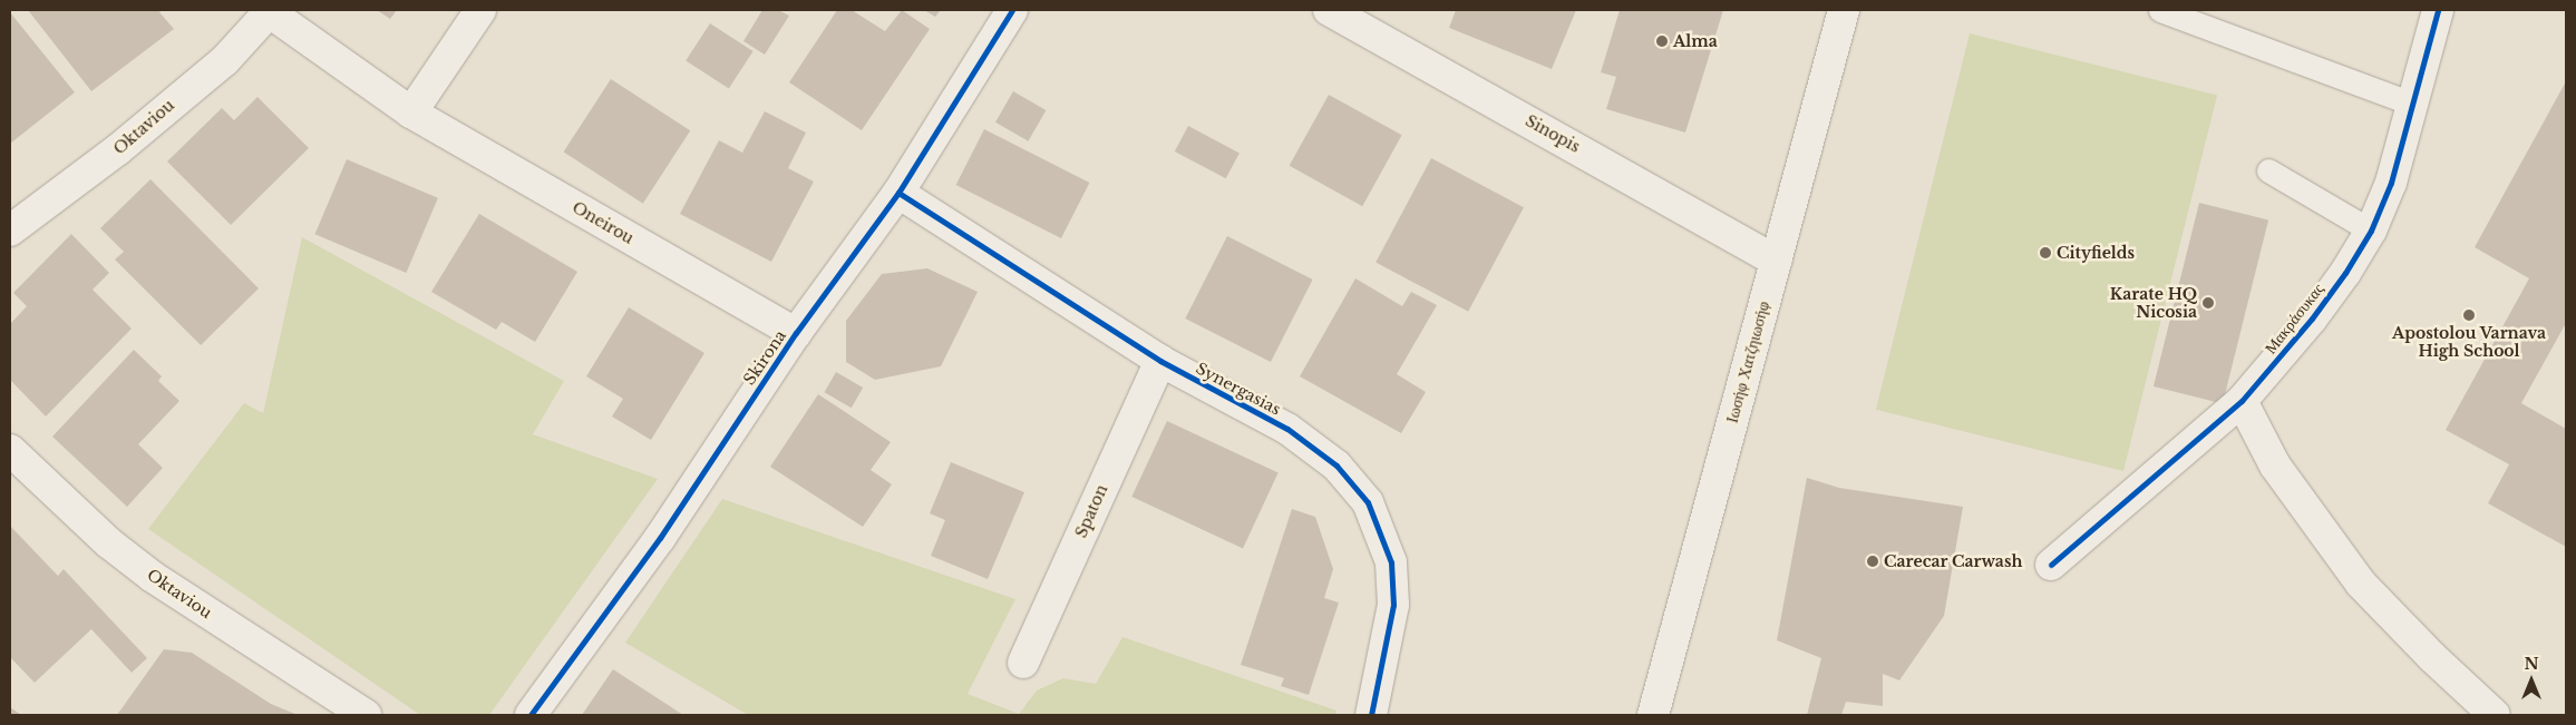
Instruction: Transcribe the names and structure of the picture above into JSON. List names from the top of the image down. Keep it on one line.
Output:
{"streets":{"street":["Oktaviou","Sinopis","Oneirou","Μακράσυκας","Skirona","Ιωσήφ Χατζηιωσήφ","Synergasias","Spaton"]},"crossings":[["Oktaviou","Oneirou"],["Sinopis","Ιωσήφ Χατζηιωσήφ"],["Oneirou","Skirona"],["Skirona","Synergasias"],["Synergasias","Spaton"]],"places":["Alma","Cityfields","Karate HQ Nicosia","Apostolou Varnava High School","Carecar Carwash"],"north":"top"}
